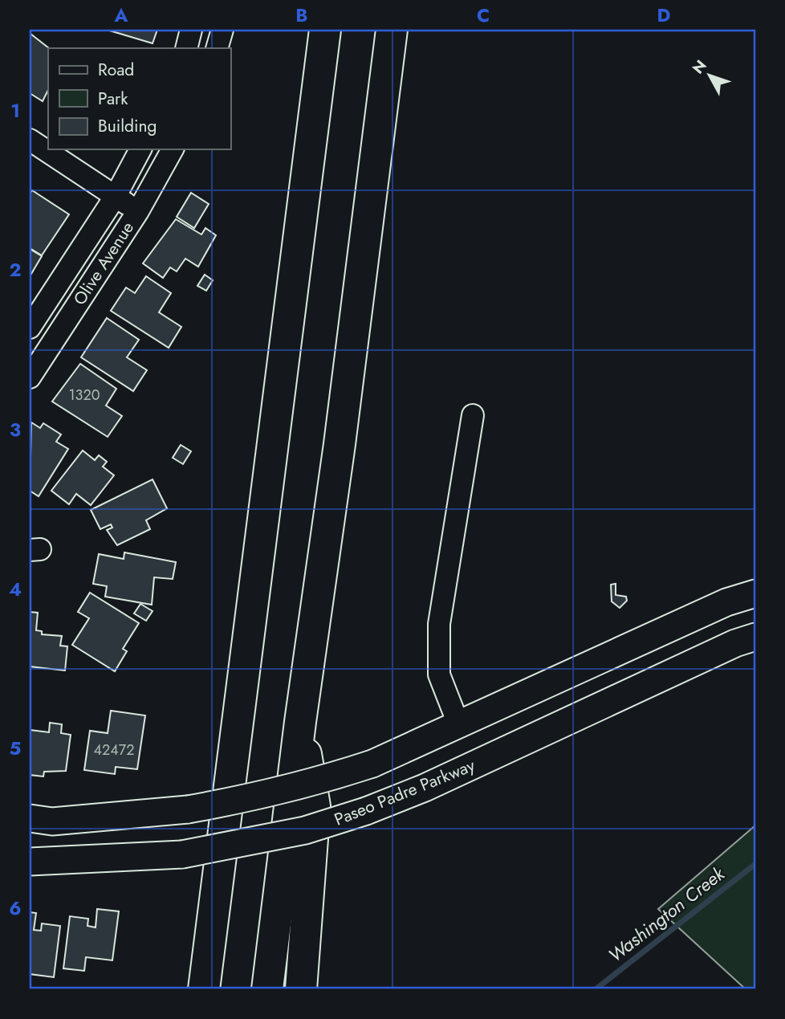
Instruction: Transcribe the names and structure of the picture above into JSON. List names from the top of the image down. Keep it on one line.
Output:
{"streets":{"main road":["Paseo Padre Parkway"],"street":["Olive Avenue"]},"water":["Washington Creek"],"house_numbers":["1320","42472"],"legend":["Road","Park","Building"],"north":"top left","grid":{"columns":["A","B","C","D"],"rows":["1","2","3","4","5","6"]}}
